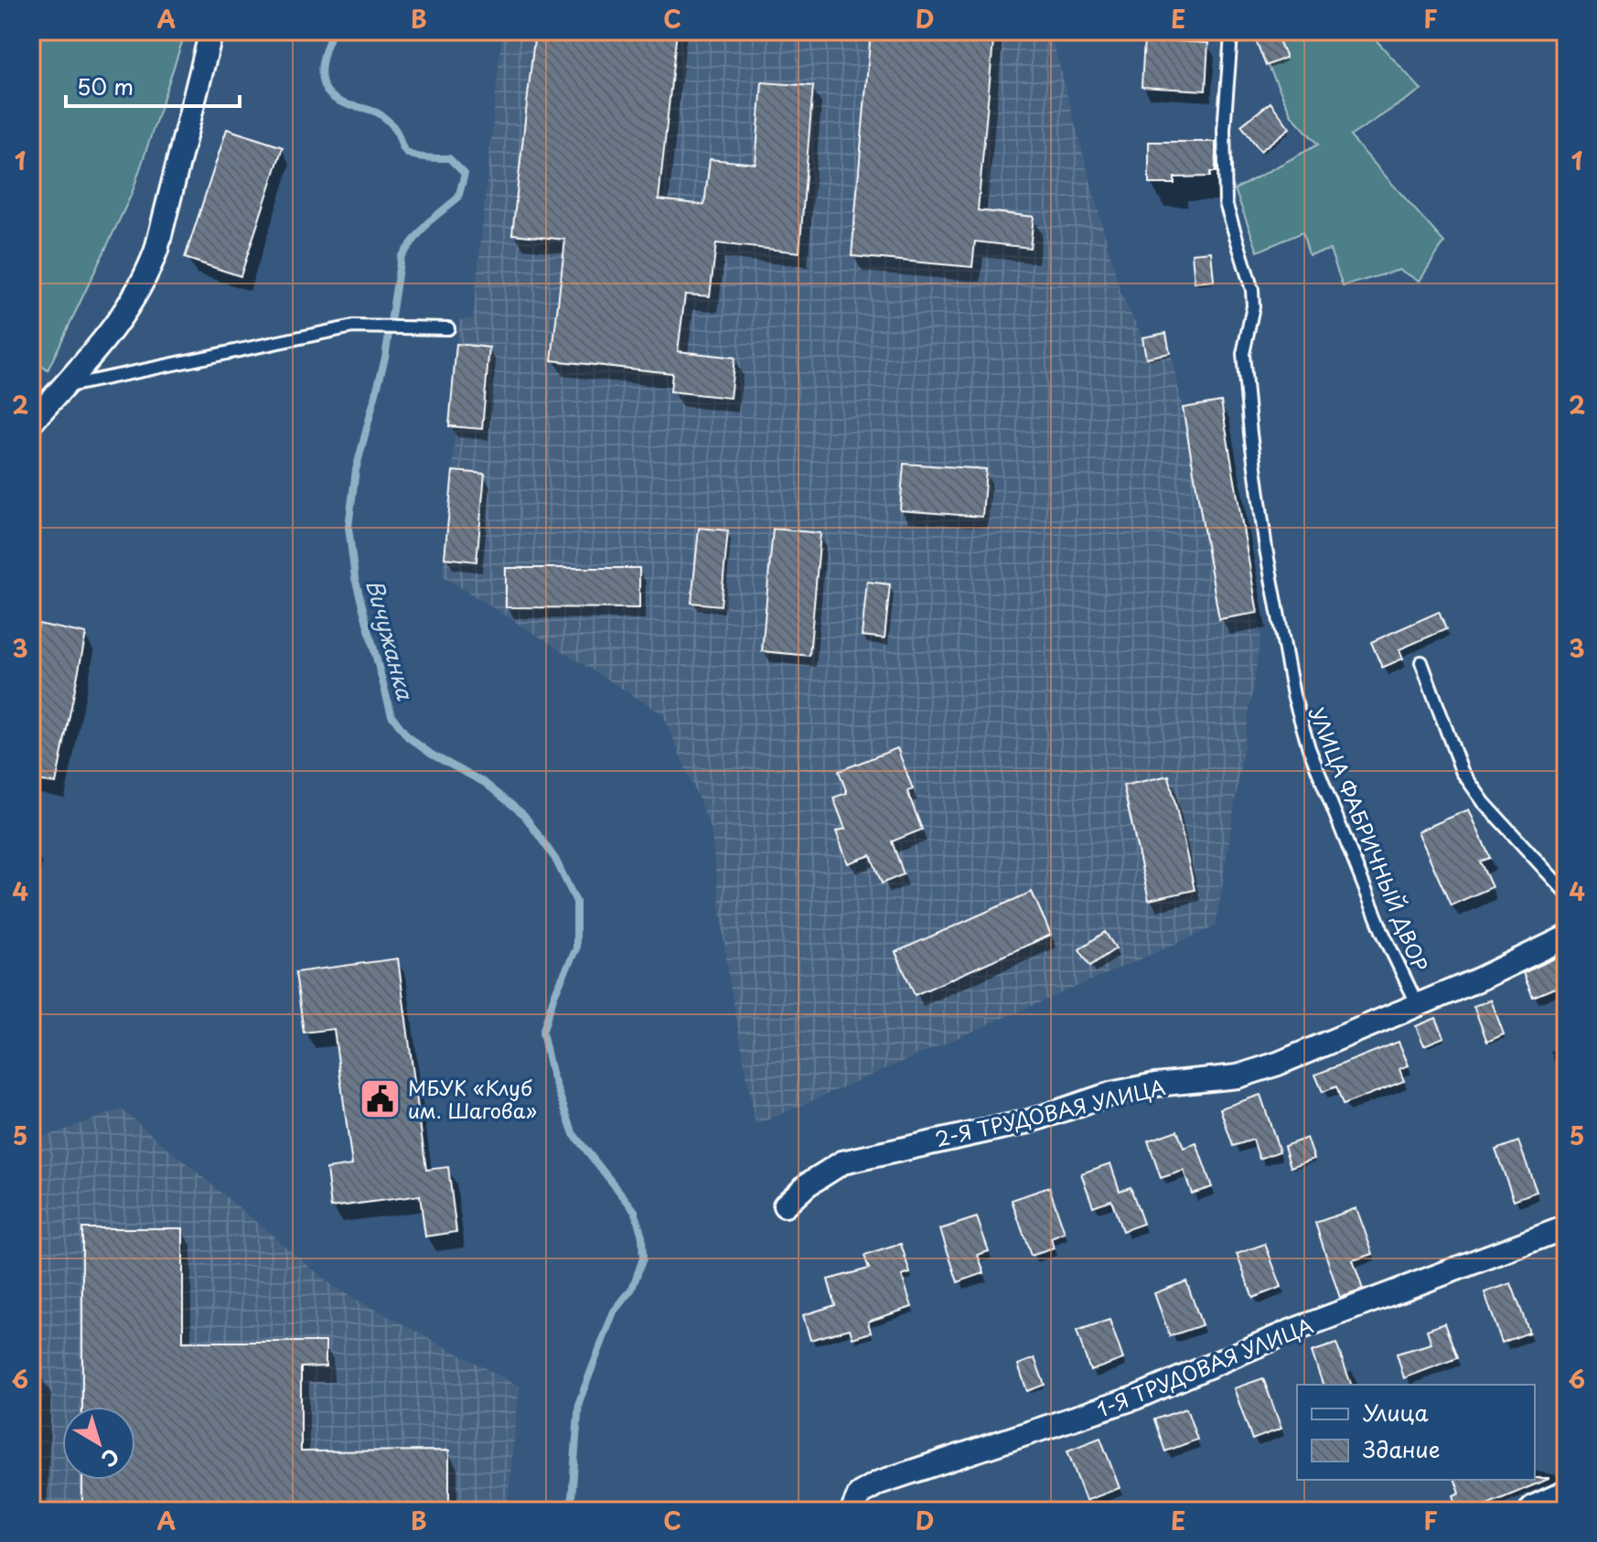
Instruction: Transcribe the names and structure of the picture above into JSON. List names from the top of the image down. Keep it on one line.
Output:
{"streets":{"street":["2-Я ТРУДОВАЯ УЛИЦА","1-Я ТРУДОВАЯ УЛИЦА"],"lane":["УЛИЦА ФАБРИЧНЫЙ ДВОР"]},"crossings":[["УЛИЦА ФАБРИЧНЫЙ ДВОР","2-Я ТРУДОВАЯ УЛИЦА"]],"water":["Вичужанка"],"places":{"public building":["МБУК «Клуб им. Шагова»"]},"legend":["Улица","Здание"],"scale_bar":"50 m","north":"bottom right","grid":{"columns":["A","B","C","D","E","F"],"rows":["1","2","3","4","5","6"]}}
